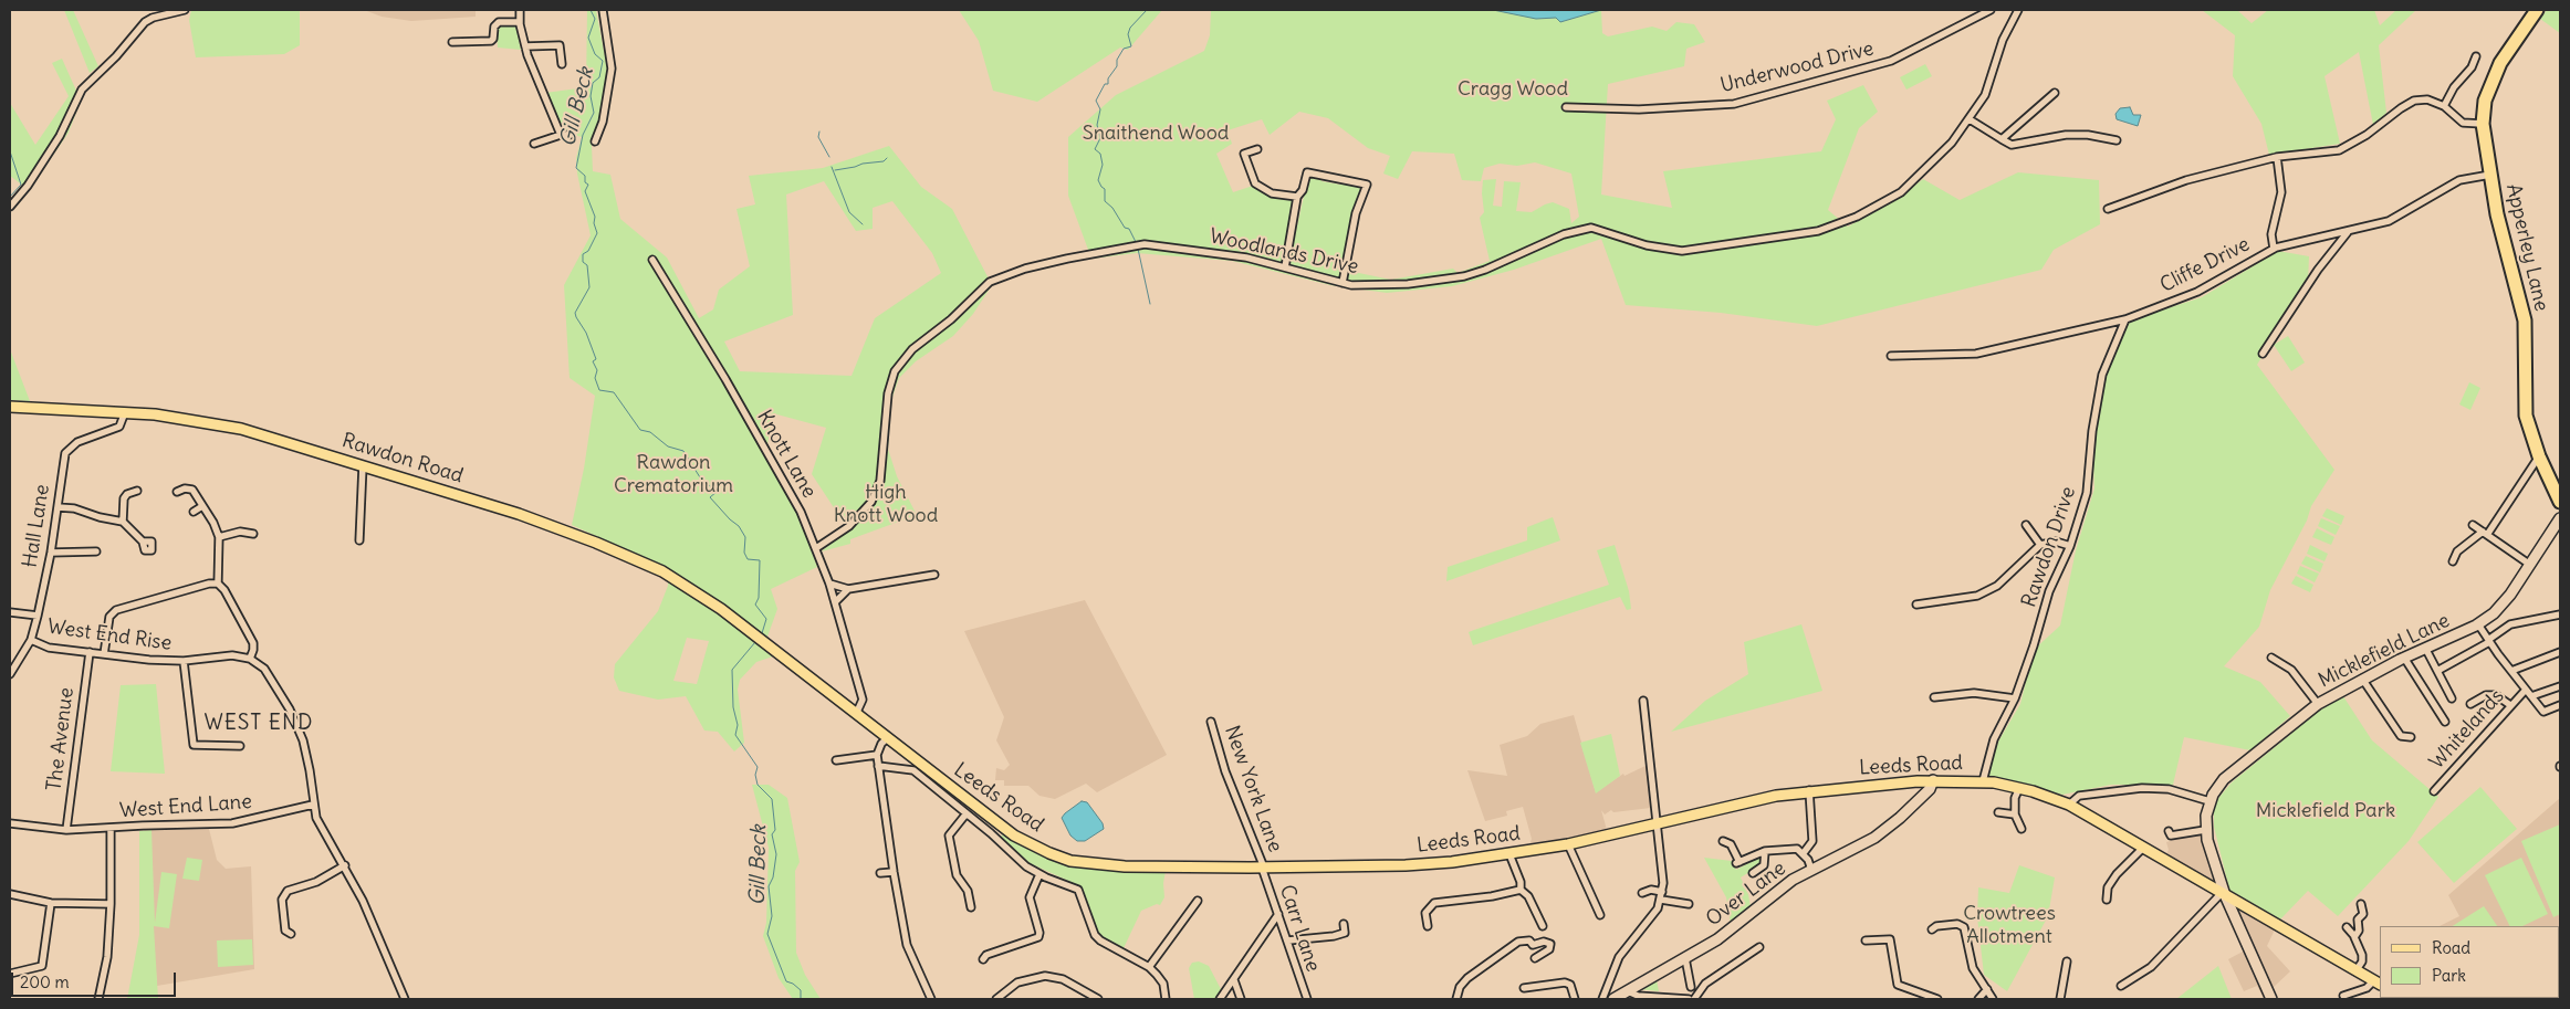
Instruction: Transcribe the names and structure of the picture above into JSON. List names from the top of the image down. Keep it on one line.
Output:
{"streets":{"highway":["Apperley Lane"],"main road":["Rawdon Road","Micklefield Lane","Leeds Road","Over Lane"],"street":["Underwood Drive","Woodlands Drive","Cliffe Drive","Knott Lane","Hall Lane","Rawdon Drive","West End Rise","Whitelands","The Avenue","New York Lane","West End Lane","Carr Lane"]},"crossings":[["Apperley Lane","Cliffe Drive"],["Apperley Lane","Micklefield Lane"],["Woodlands Drive","Knott Lane"],["Cliffe Drive","Rawdon Drive"],["Knott Lane","Leeds Road"],["Rawdon Road","Hall Lane"],["Rawdon Road","Leeds Road"],["Hall Lane","West End Rise"],["Rawdon Drive","Leeds Road"],["West End Rise","The Avenue"],["Micklefield Lane","Leeds Road"],["The Avenue","West End Lane"],["Leeds Road","New York Lane"],["Leeds Road","Over Lane"],["Leeds Road","Carr Lane"],["New York Lane","Carr Lane"]],"districts":["WEST END"],"water":["Gill Beck"],"parks":["Cragg Wood","Snaithend Wood","Rawdon Crematorium","High Knott Wood","Micklefield Park","Crowtrees Allotment"],"legend":["Road","Park"],"scale_bar":"200 m"}
